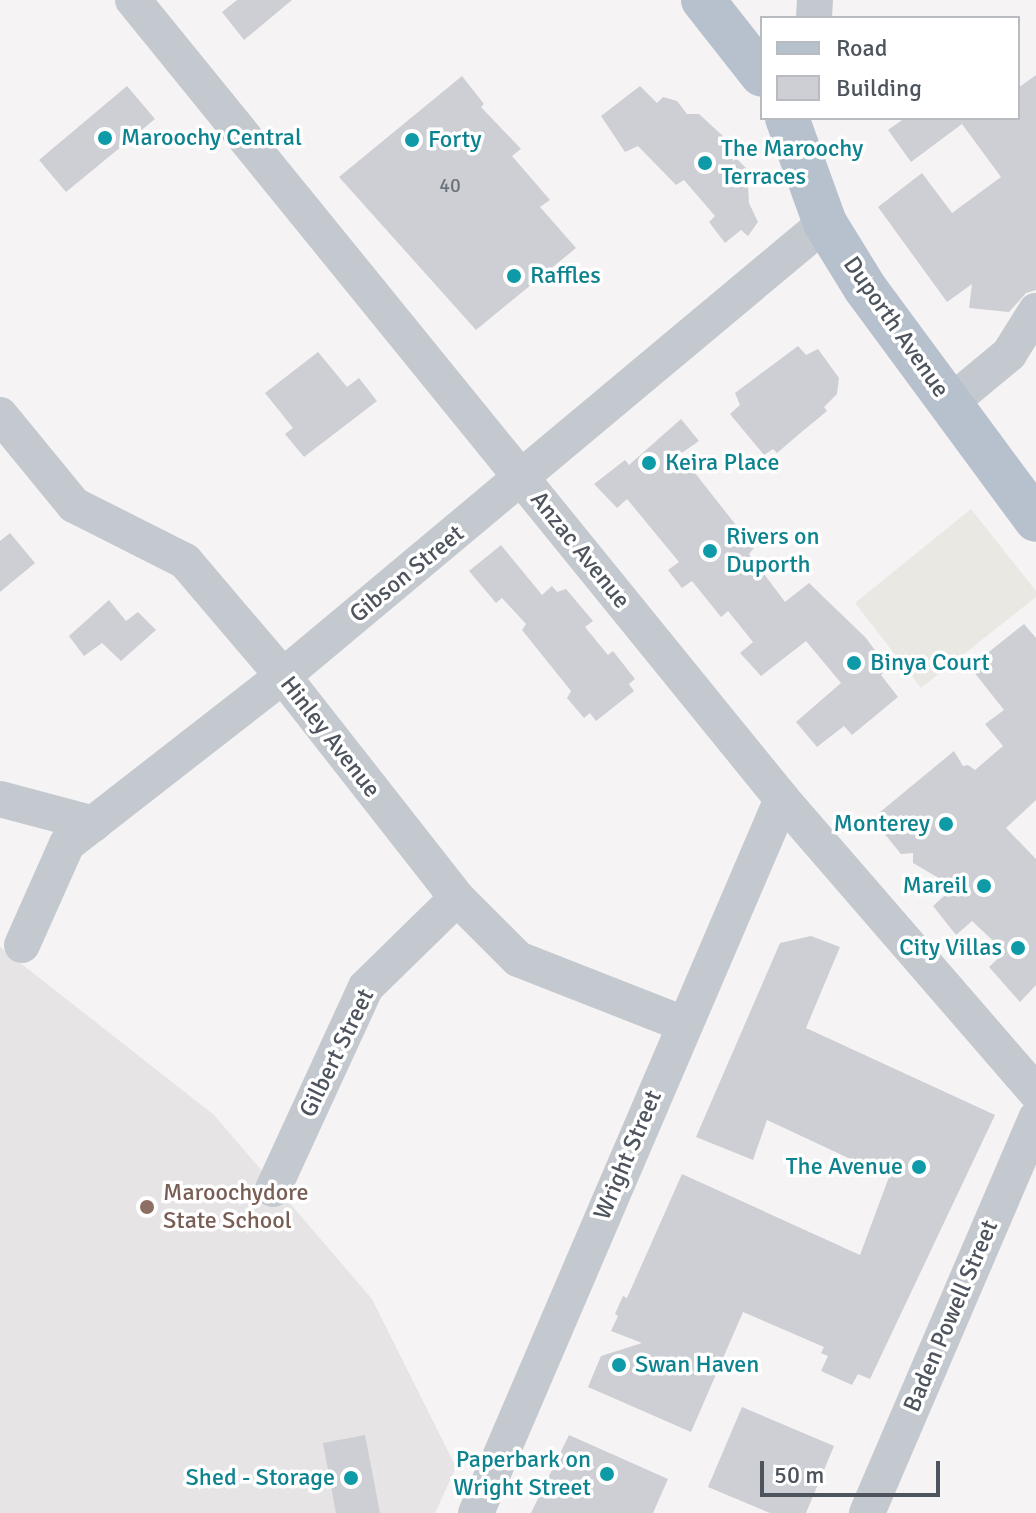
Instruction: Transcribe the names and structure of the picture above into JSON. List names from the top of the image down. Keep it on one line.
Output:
{"streets":{"main road":["Duporth Avenue"],"street":["Anzac Avenue","Gibson Street","Hinley Avenue","Gilbert Street","Wright Street","Baden Powell Street"]},"crossings":[["Duporth Avenue","Gibson Street"],["Anzac Avenue","Gibson Street"],["Anzac Avenue","Wright Street"],["Gibson Street","Hinley Avenue"],["Hinley Avenue","Gilbert Street"],["Hinley Avenue","Wright Street"]],"places":["Maroochy Central","Forty","The Maroochy Terraces","Raffles","Keira Place","Rivers on Duporth","Binya Court","Monterey","Mareil","City Villas","The Avenue","Maroochydore State School","Swan Haven","Paperbark on Wright Street","Shed - Storage"],"house_numbers":["40"],"legend":["Road","Building"],"scale_bar":"50 m"}
